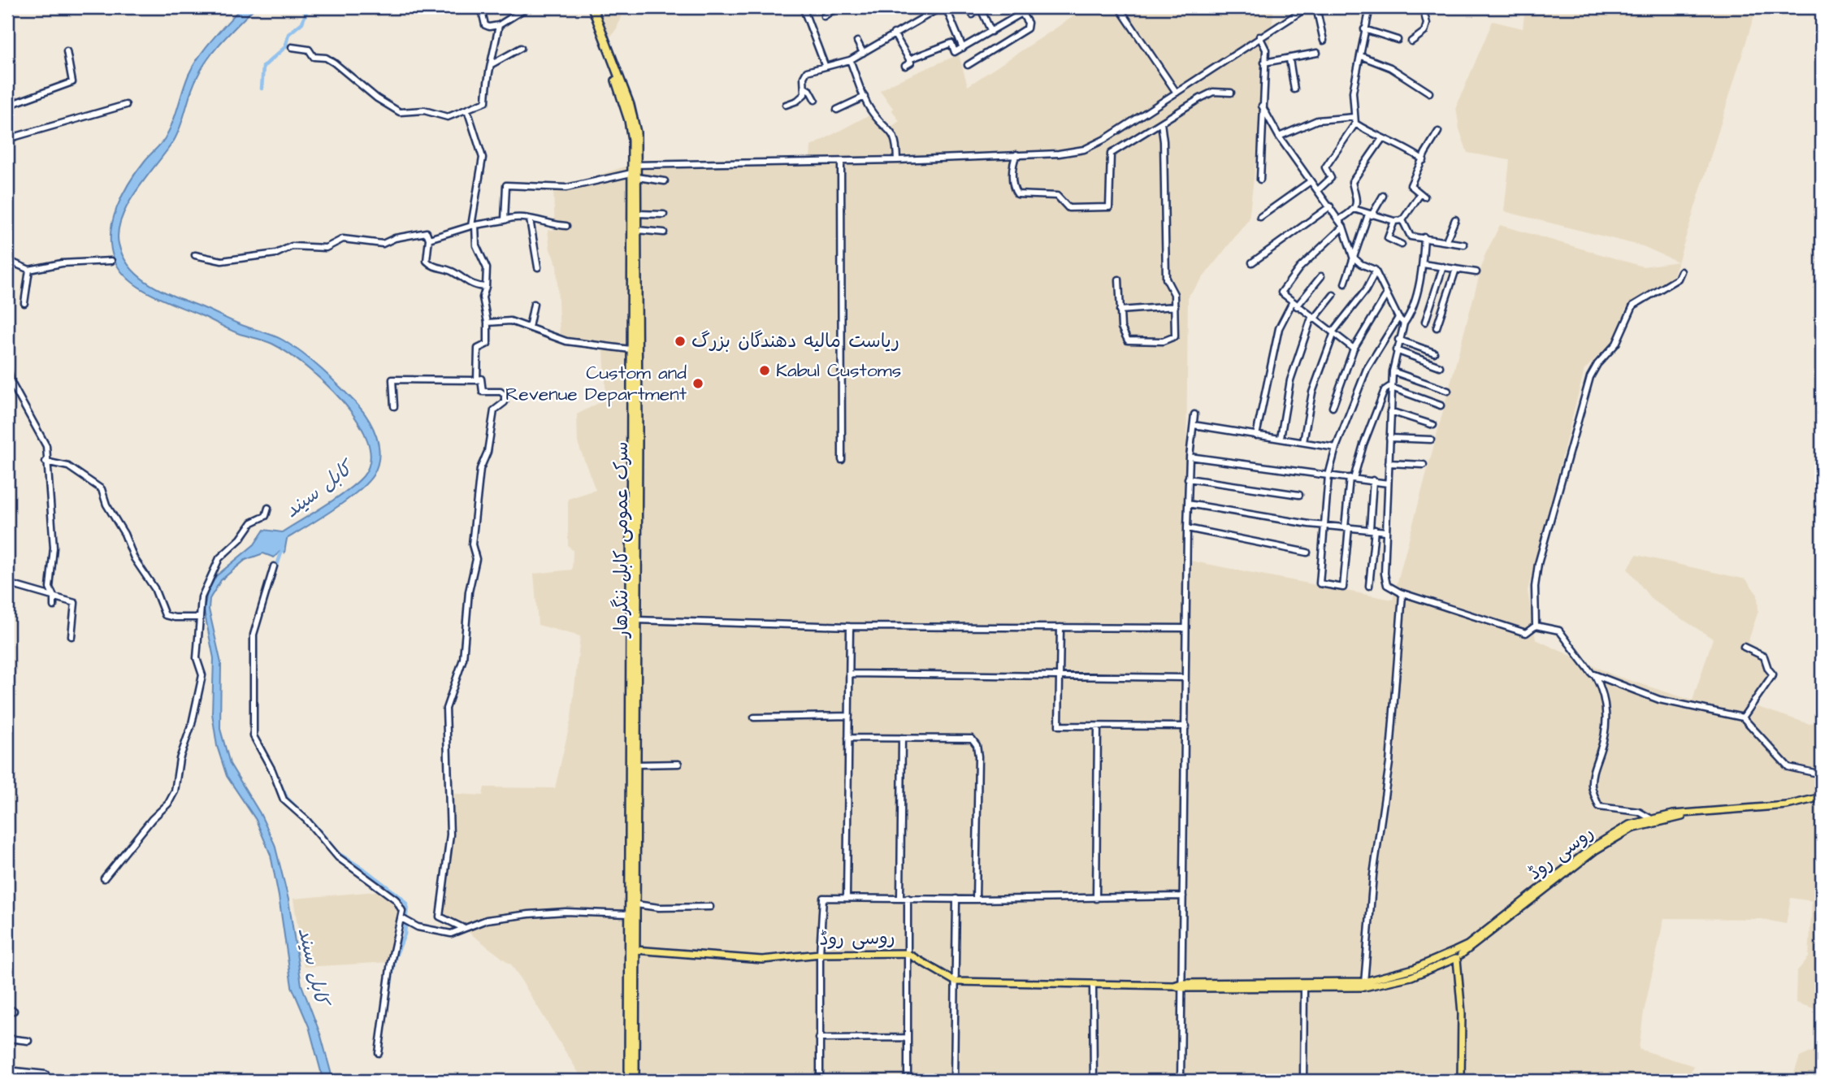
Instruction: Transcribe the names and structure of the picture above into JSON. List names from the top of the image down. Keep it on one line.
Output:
{"streets":{"highway":["سرک عمومی کابل ننگرهار"],"main road":["روسی روڈ"]},"crossings":[["سرک عمومی کابل ننگرهار","روسی روڈ"]],"water":["کابل سيند"],"places":["ریاست مالیه دهندگان بزرگ","Kabul Customs","Custom and Revenue Department"]}
